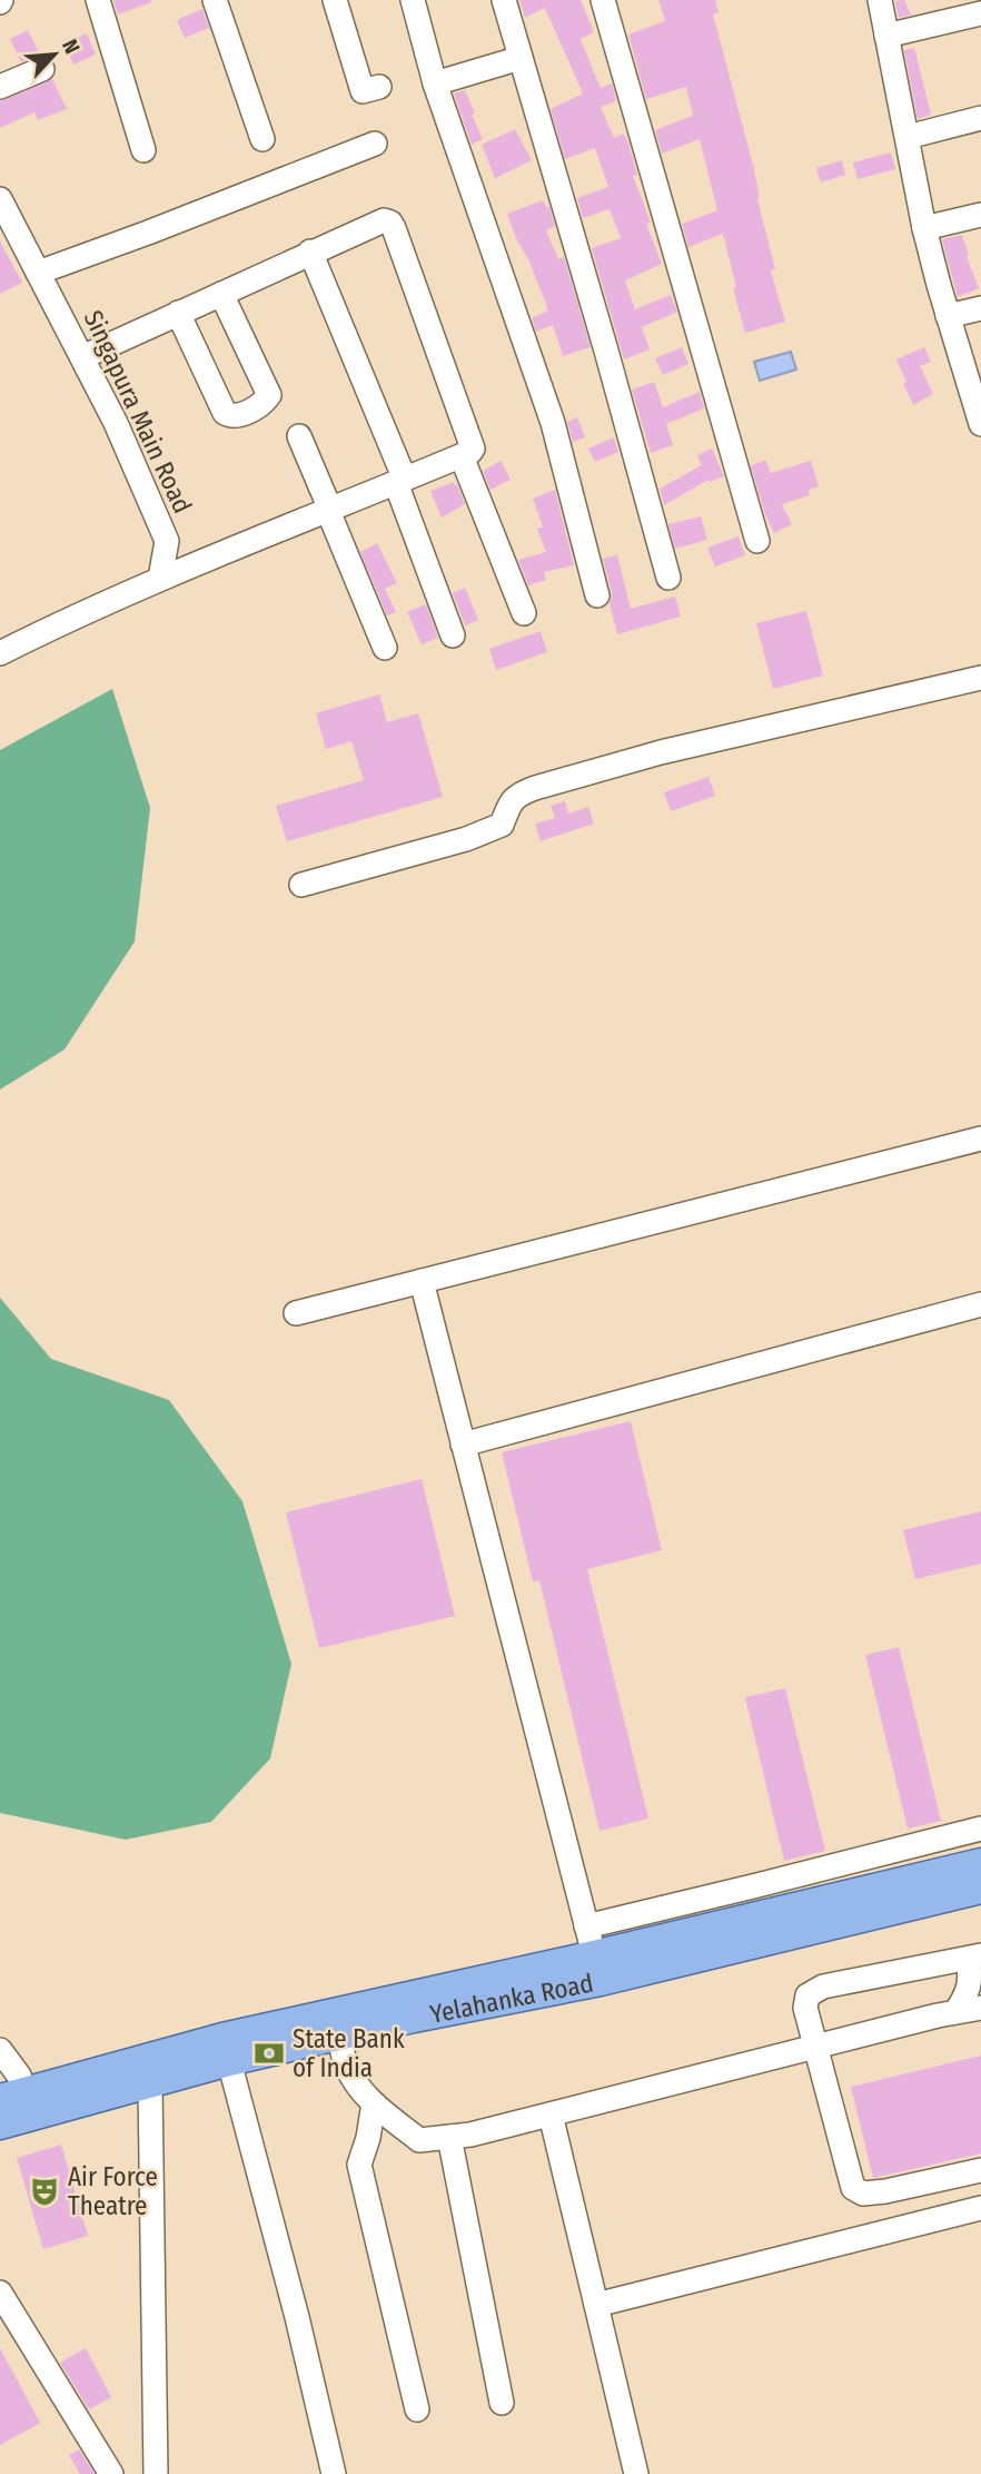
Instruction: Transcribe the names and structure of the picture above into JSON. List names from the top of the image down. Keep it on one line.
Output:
{"streets":{"main road":["Yelahanka Road"],"street":["Singapura Main Road"]},"places":{"bank":["State Bank of India"],"theatre":["Air Force Theatre"]},"north":"top right"}
